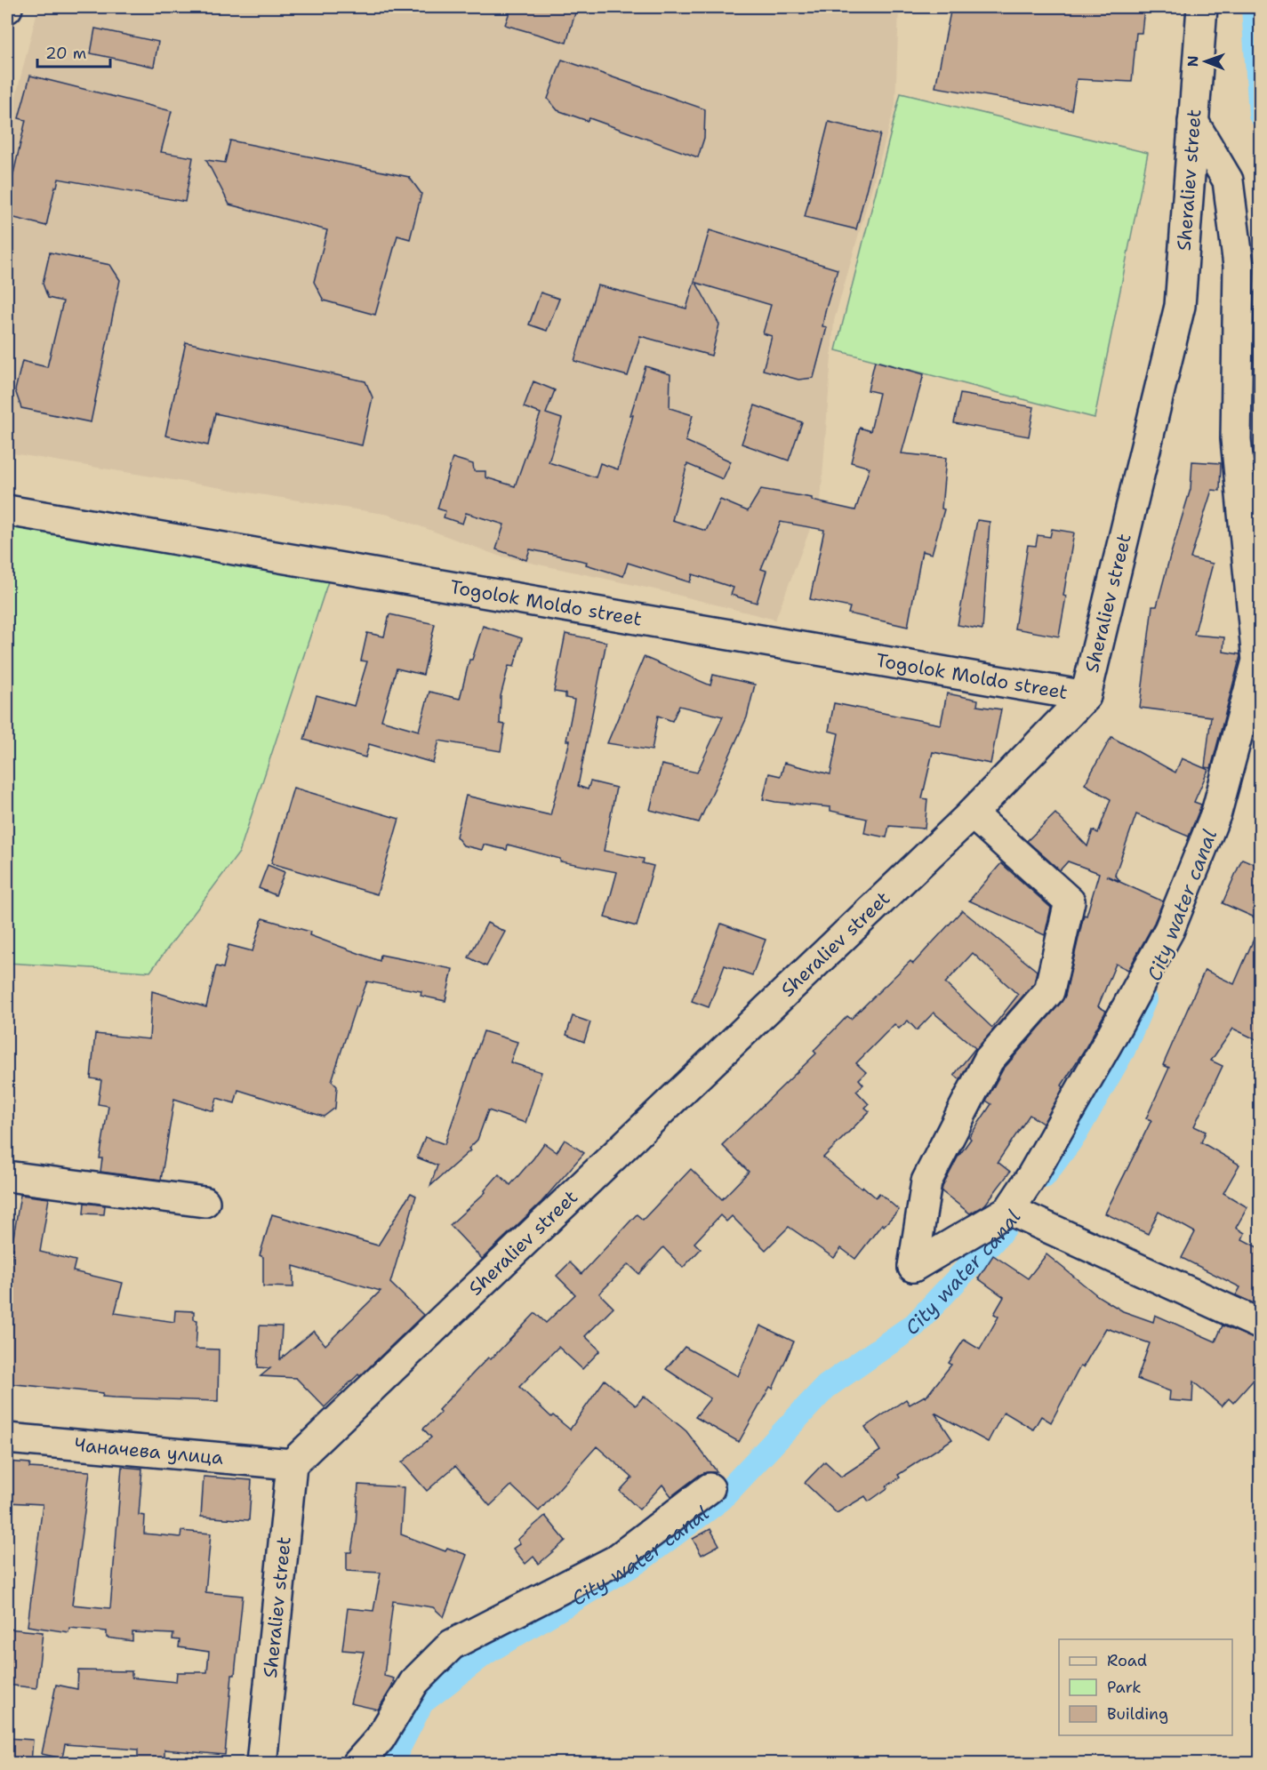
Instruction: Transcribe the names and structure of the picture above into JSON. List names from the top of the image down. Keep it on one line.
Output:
{"streets":{"street":["Sheraliev street","Togolok Moldo street","Чаначева улица"]},"crossings":[["Sheraliev street","Togolok Moldo street"],["Sheraliev street","Чаначева улица"]],"water":["City water canal"],"legend":["Road","Park","Building"],"scale_bar":"20 m","north":"left"}
